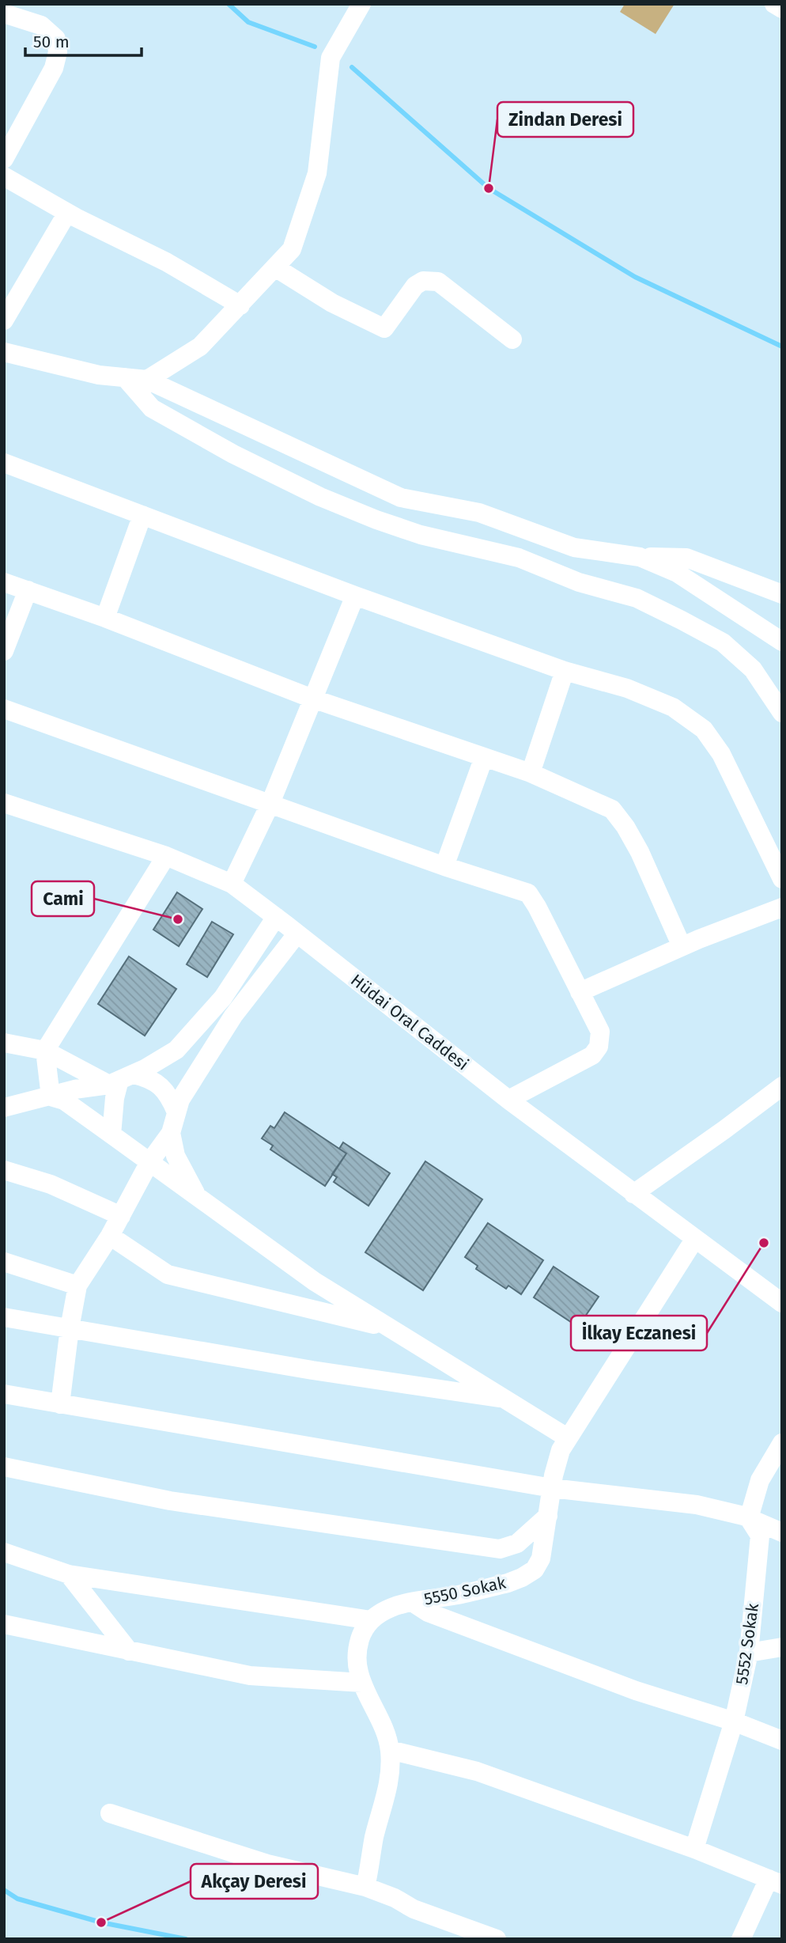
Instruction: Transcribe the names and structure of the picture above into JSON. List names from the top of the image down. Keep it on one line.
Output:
{"streets":{"street":["Hüdai Oral Caddesi","5550 Sokak","5552 Sokak"]},"crossings":[["Hüdai Oral Caddesi","5550 Sokak"]],"places":["Zindan Deresi","Cami","İlkay Eczanesi","Akçay Deresi"],"scale_bar":"50 m"}
